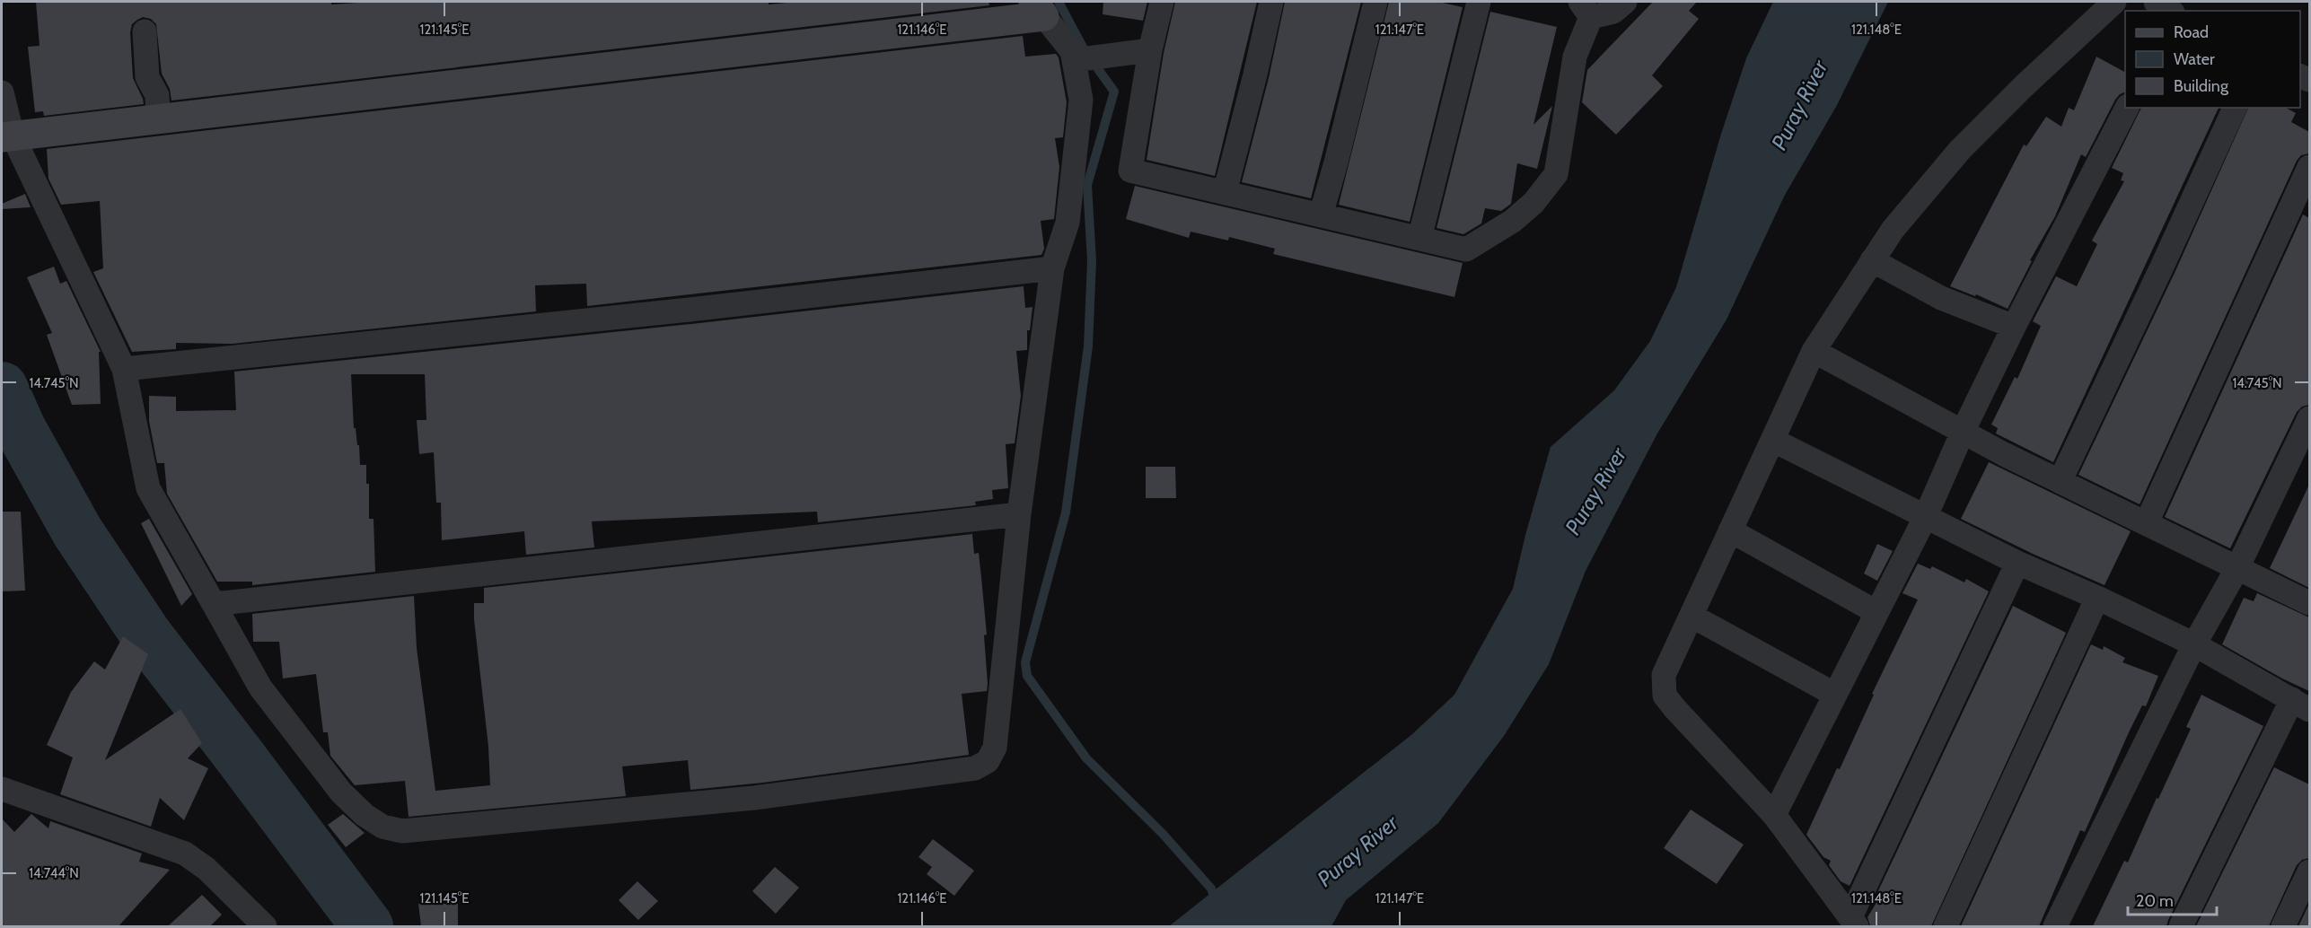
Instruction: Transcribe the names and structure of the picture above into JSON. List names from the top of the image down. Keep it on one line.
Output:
{"water":["Puray River"],"legend":["Road","Water","Building"],"scale_bar":"20 m","coordinates":["121.145°E","121.146°E","121.147°E","121.148°E","14.745°N","14.744°N"]}
